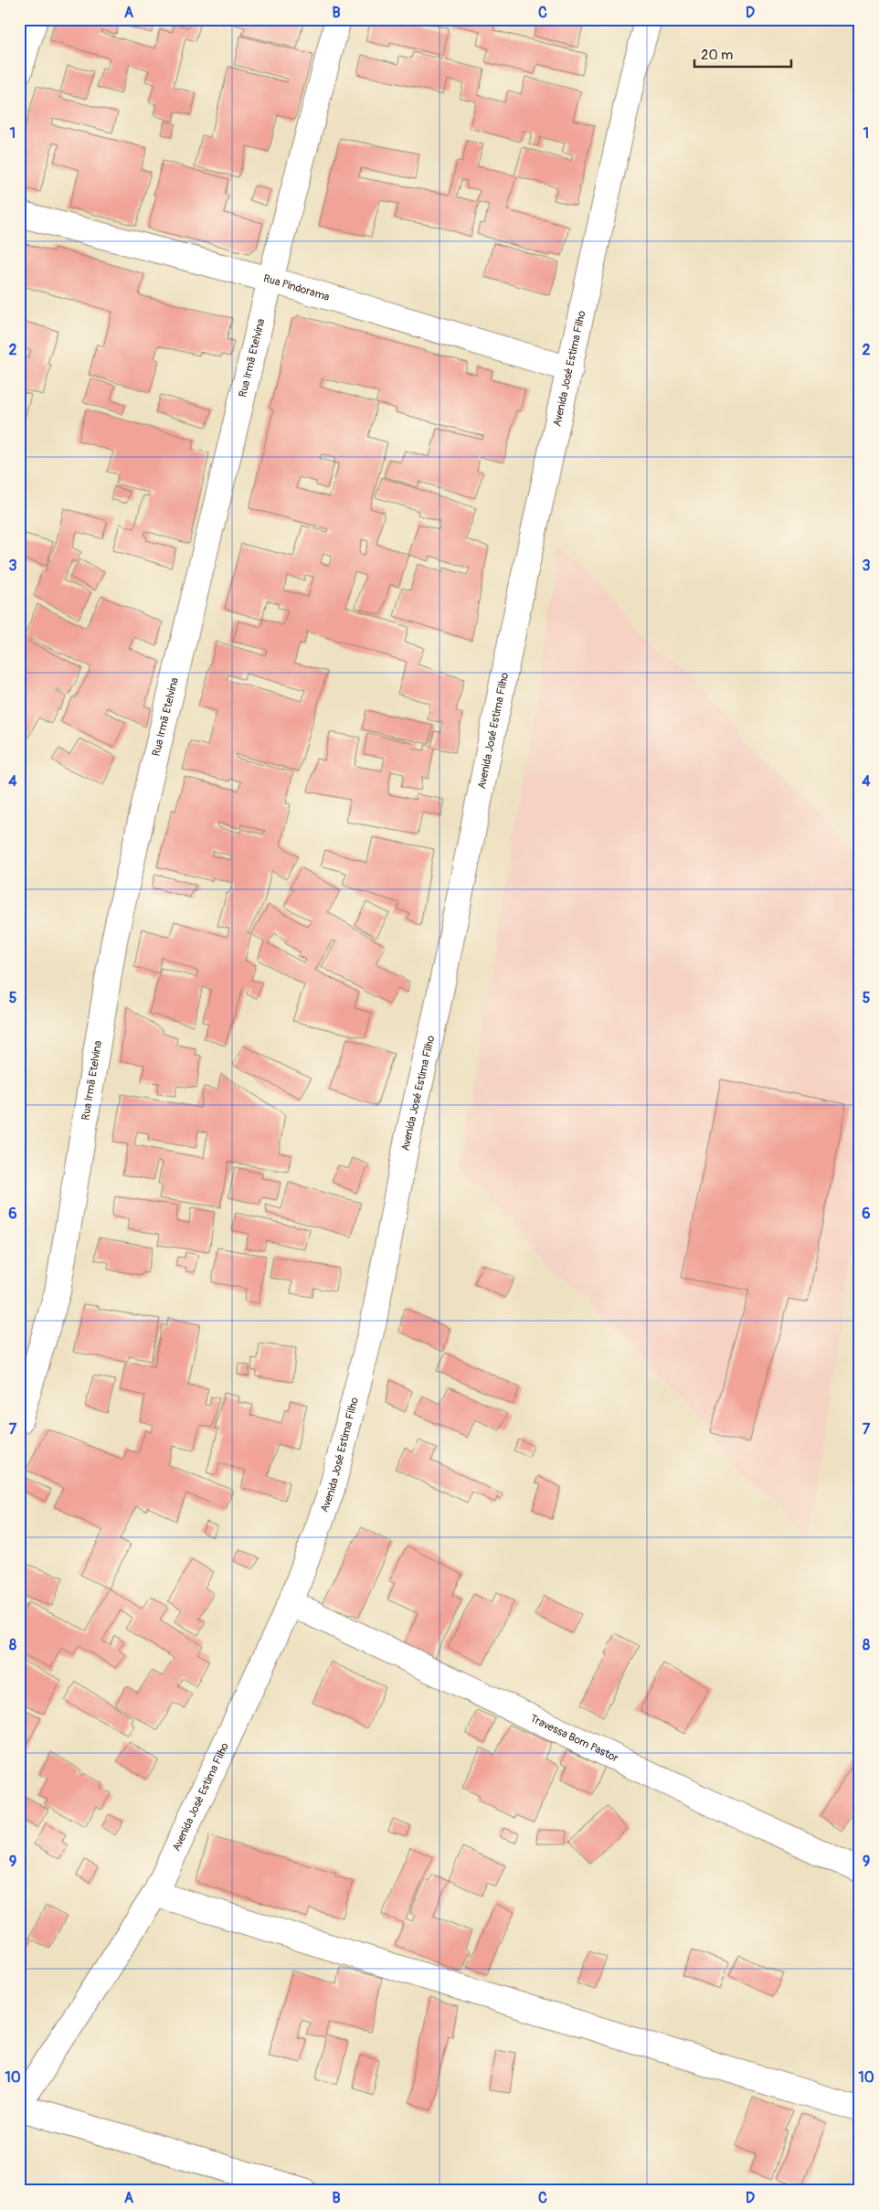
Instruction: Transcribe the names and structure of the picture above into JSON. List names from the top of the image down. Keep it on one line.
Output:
{"streets":{"street":["Rua Pindorama","Rua Irmã Etelvina","Avenida José Estima Filho","Travessa Bom Pastor"]},"crossings":[["Rua Pindorama","Rua Irmã Etelvina"],["Rua Pindorama","Avenida José Estima Filho"],["Avenida José Estima Filho","Travessa Bom Pastor"]],"scale_bar":"20 m","grid":{"columns":["A","B","C","D"],"rows":["1","2","3","4","5","6","7","8","9","10"]}}
